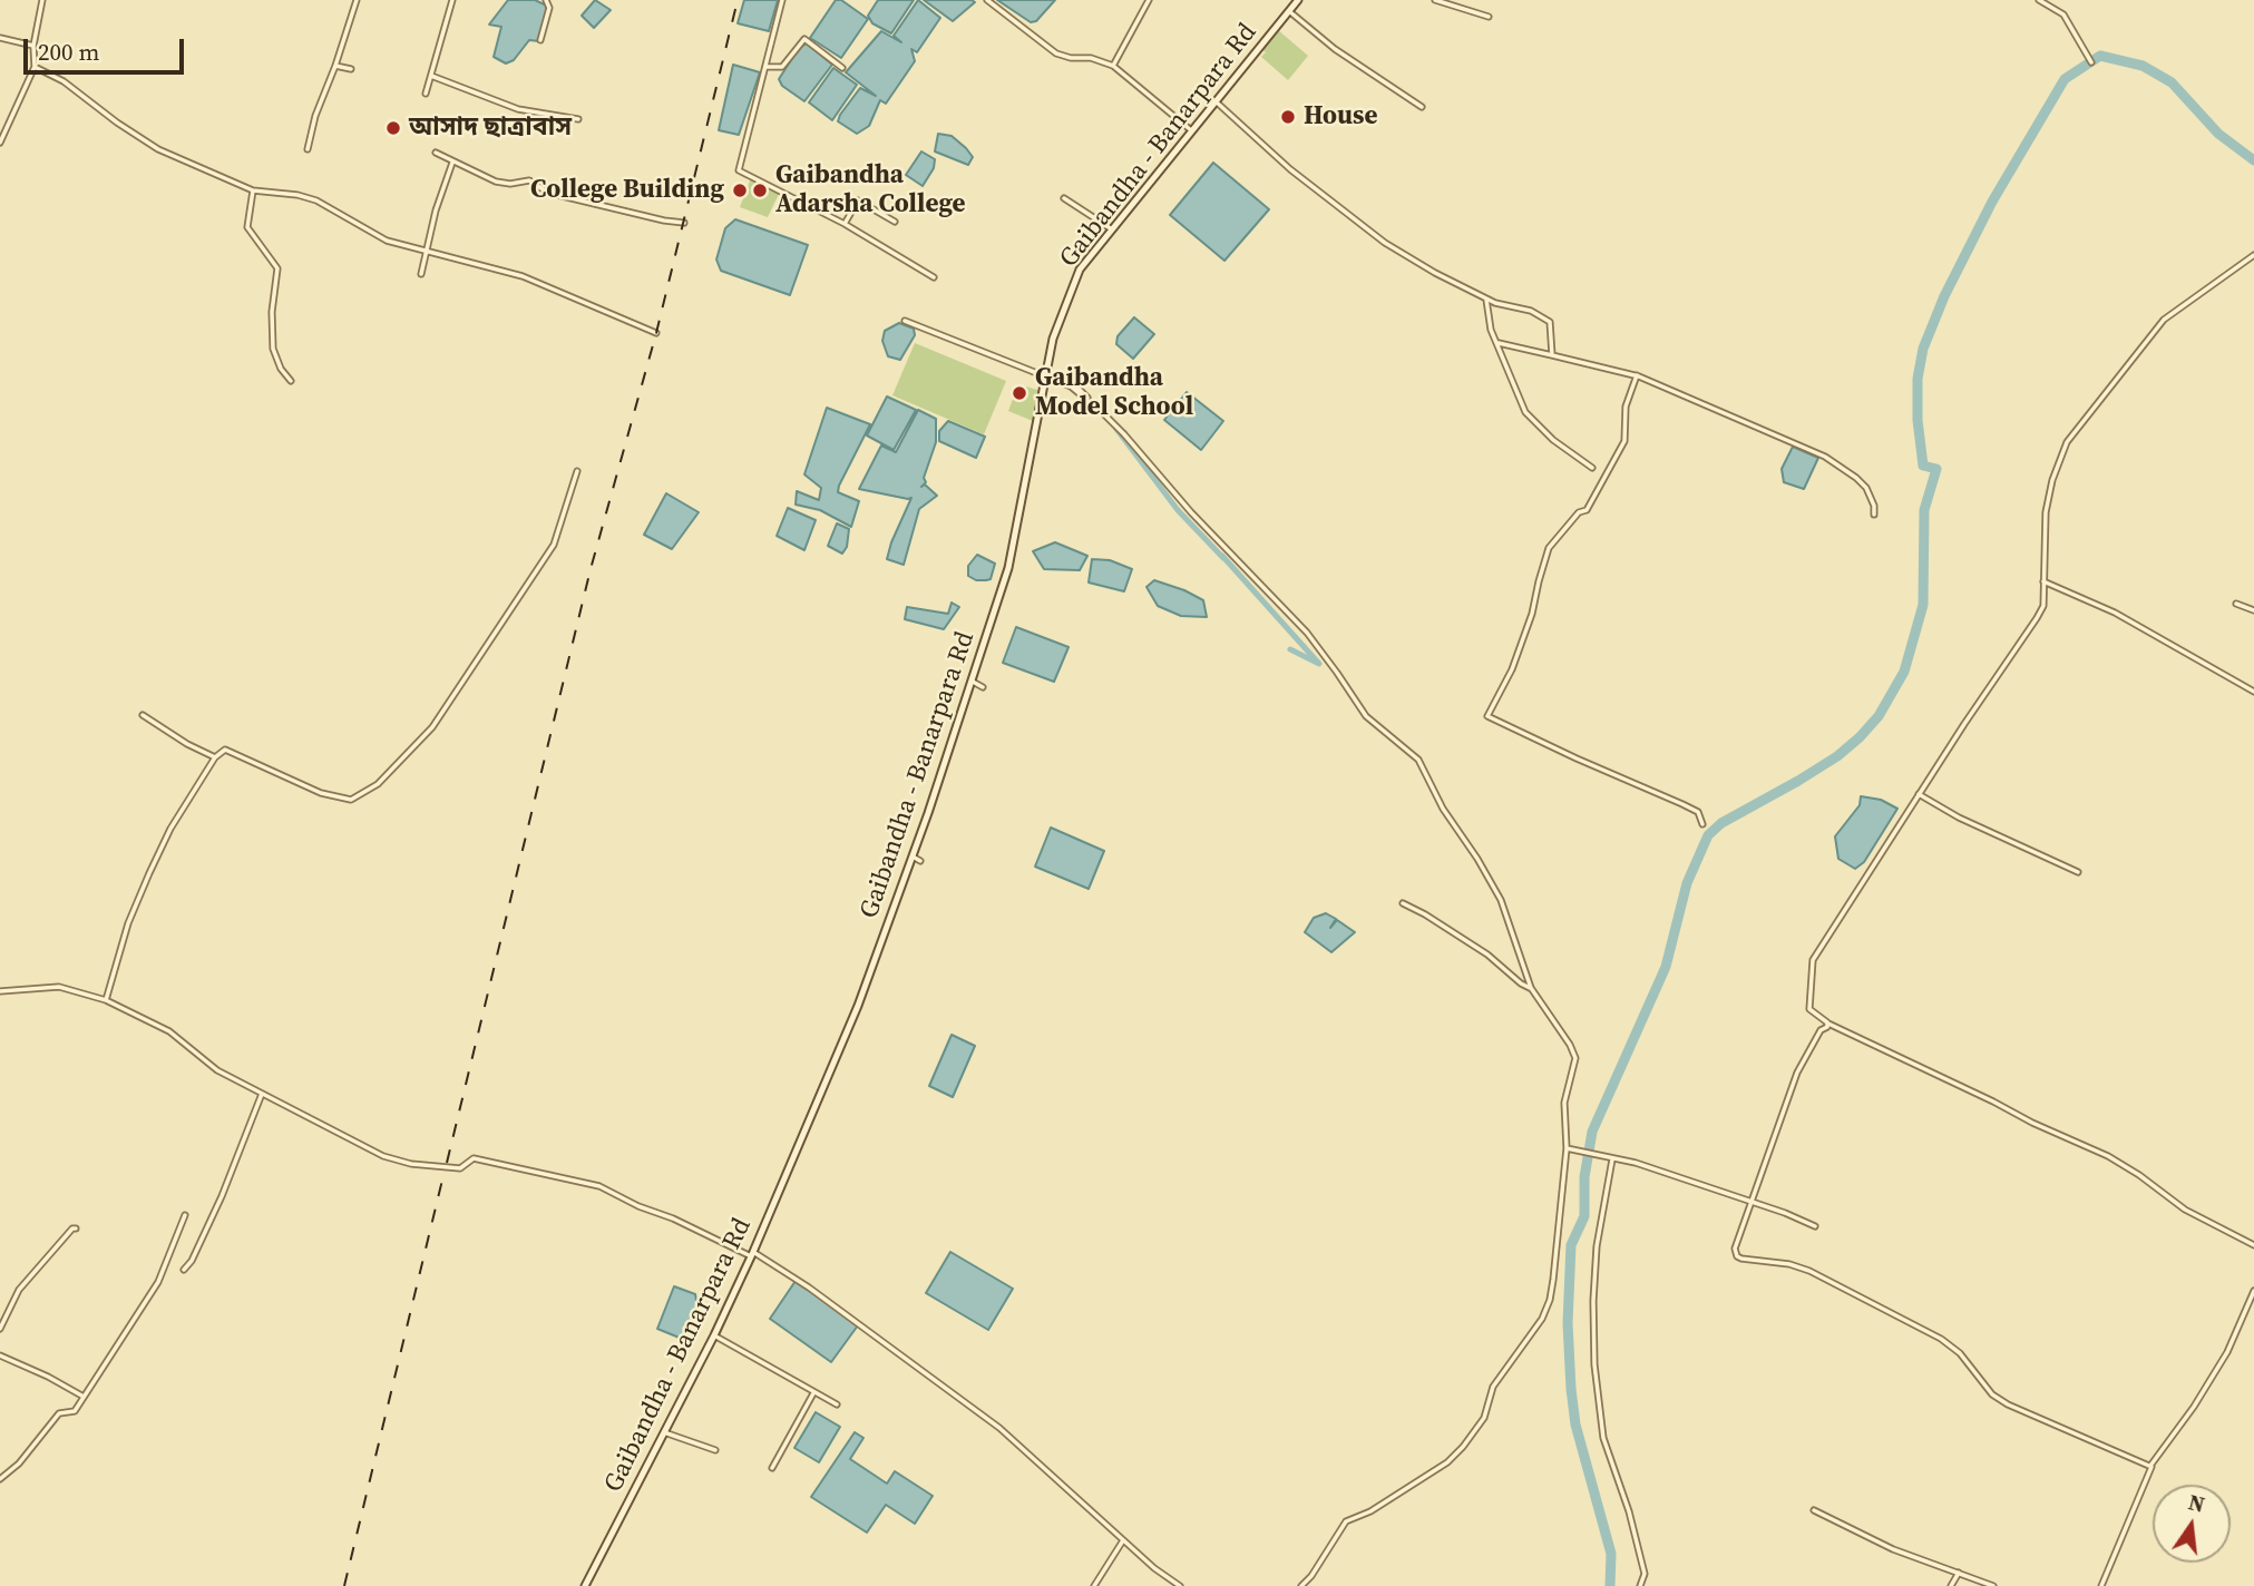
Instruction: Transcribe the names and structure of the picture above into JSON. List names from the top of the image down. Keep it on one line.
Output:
{"streets":{"main road":["Gaibandha - Banarpara Rd"]},"places":["House","আসাদ ছাত্রাবাস","College Building","Gaibandha Adarsha College","Gaibandha Model School"],"scale_bar":"200 m","north":"top"}
